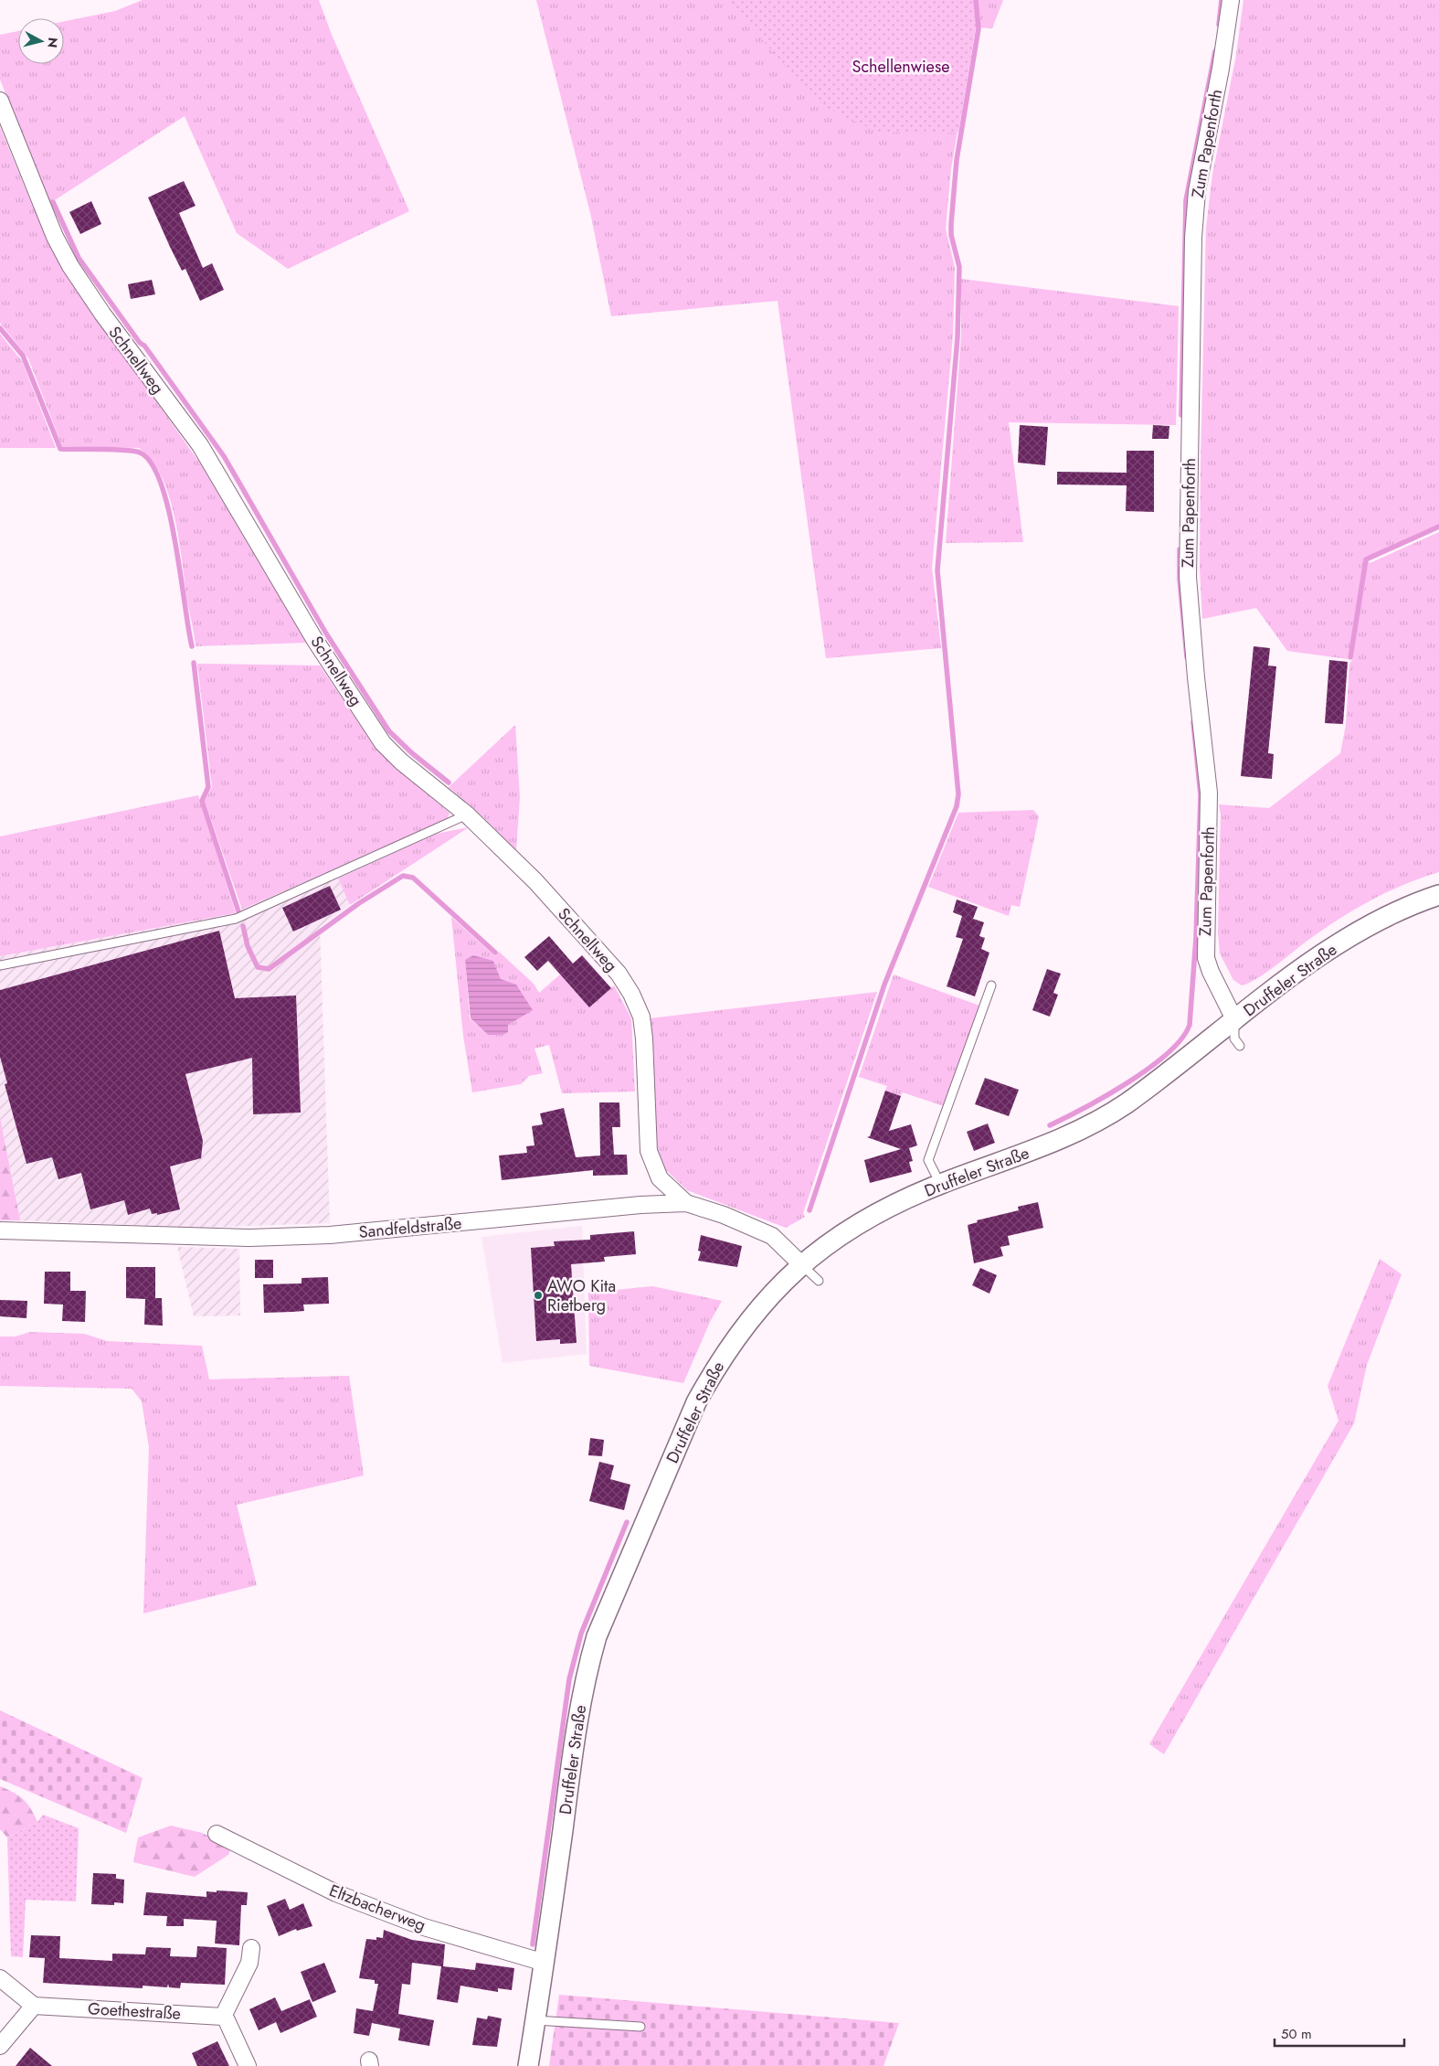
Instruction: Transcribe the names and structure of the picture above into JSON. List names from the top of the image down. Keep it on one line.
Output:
{"streets":{"street":["Zum Papenforth","Schnellweg","Druffeler Straße","Sandfeldstraße","Eltzbacherweg","Goethestraße"]},"crossings":[["Zum Papenforth","Druffeler Straße"],["Schnellweg","Sandfeldstraße"],["Druffeler Straße","Sandfeldstraße"],["Druffeler Straße","Eltzbacherweg"]],"parks":["Schellenwiese"],"places":["AWO Kita Rietberg"],"scale_bar":"50 m","north":"right"}
